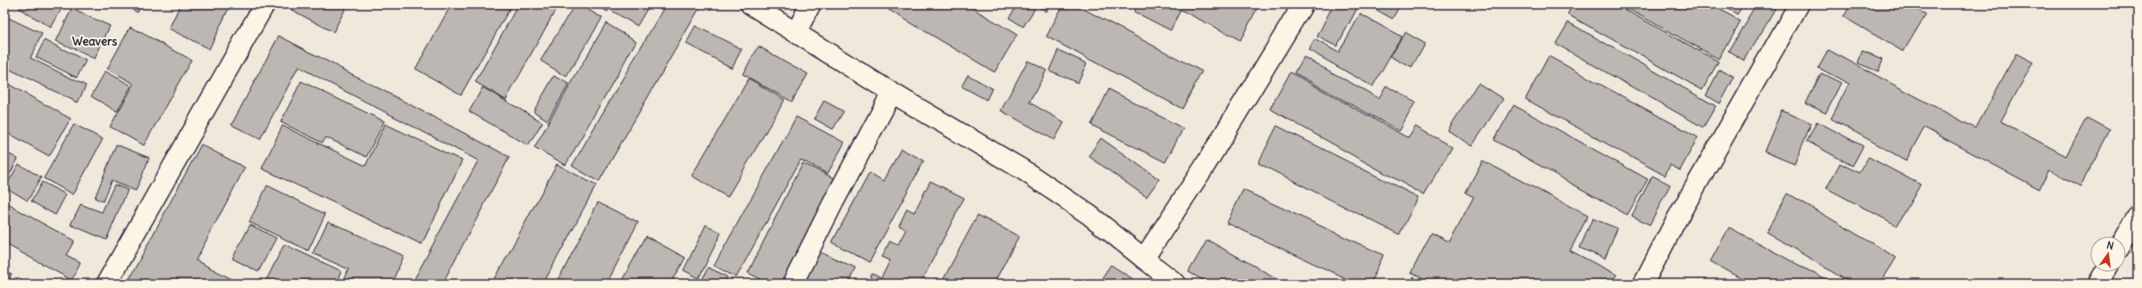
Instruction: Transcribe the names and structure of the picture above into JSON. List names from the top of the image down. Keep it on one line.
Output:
{"districts":["Weavers"],"north":"top"}
